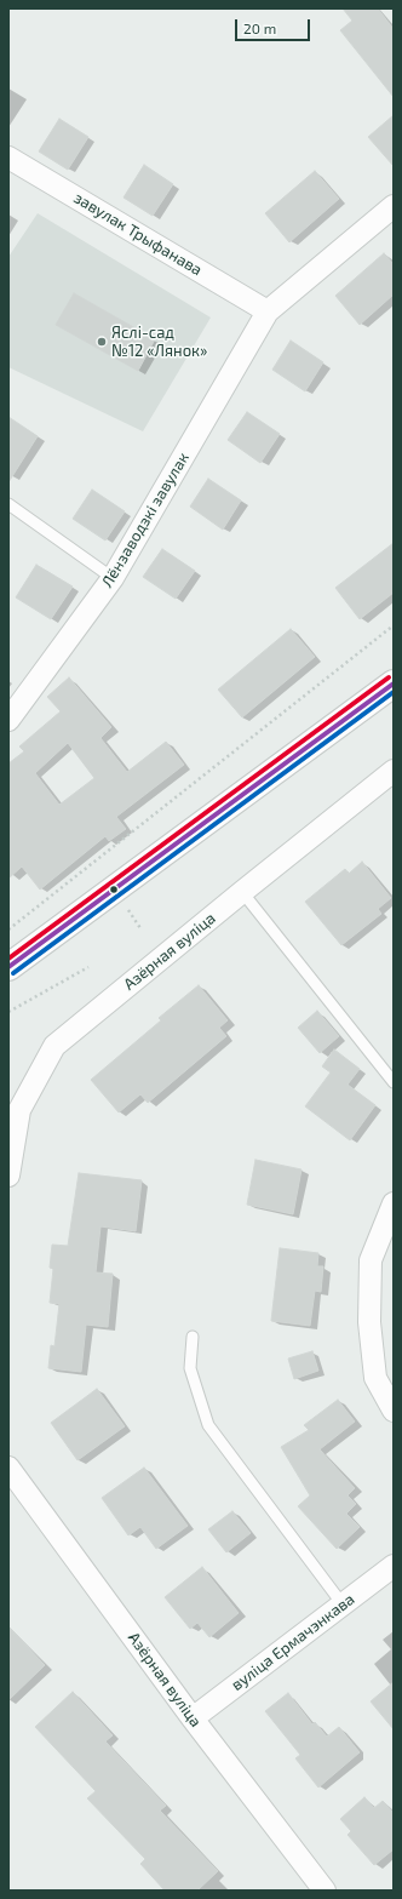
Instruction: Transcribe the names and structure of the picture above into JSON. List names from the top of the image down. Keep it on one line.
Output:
{"streets":{"street":["завулак Трыфанава","Лёнзаводзкі завулак","Азёрная вуліца","вуліца Ермачэнкава"]},"crossings":[["завулак Трыфанава","Лёнзаводзкі завулак"],["Азёрная вуліца","вуліца Ермачэнкава"]],"places":["Яслі-сад №12 «Лянок»"],"scale_bar":"20 m"}
